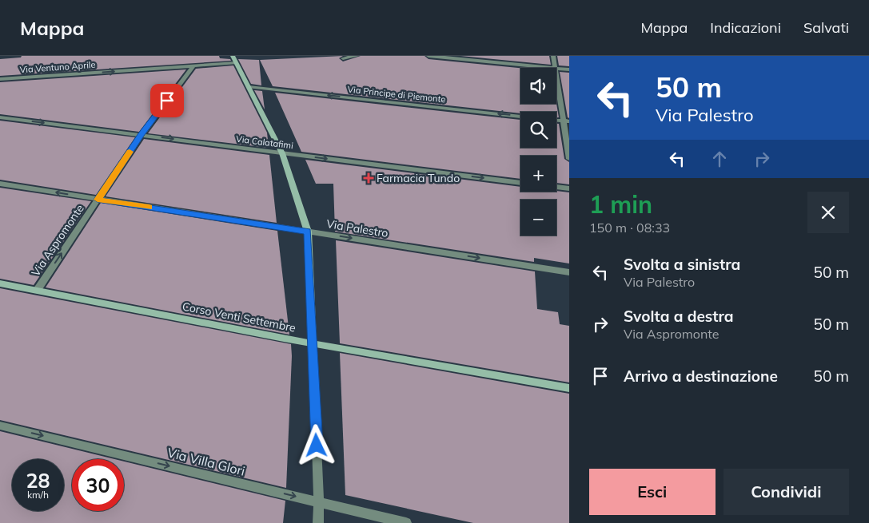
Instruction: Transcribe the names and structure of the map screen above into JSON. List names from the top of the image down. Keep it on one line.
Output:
{"streets":{"street":["Via Ventuno Aprile","Via Principe di Piemonte","Via Calatafimi","Via Palestro","Via Aspromonte","Corso Venti Settembre","Via Villa Glori"]},"crossings":[["Via Ventuno Aprile","Via Aspromonte"],["Via Calatafimi","Via Aspromonte"],["Via Palestro","Via Aspromonte"],["Via Aspromonte","Corso Venti Settembre"]],"one_way":["Via Ventuno Aprile","Via Calatafimi","Via Aspromonte","Via Villa Glori"],"places":{"health":["Farmacia Tundo"]},"page":{"header":"Mappa","nav":["Mappa","Indicazioni","Salvati"],"turn":["50 m","Via Palestro"],"map_buttons":["+","−"],"heading":["1 min","150 m · 08:33"],"list":[{"name":"Svolta a sinistra","note":"Via Palestro","value":"50 m"},{"name":"Svolta a destra","note":"Via Aspromonte","value":"50 m"},{"name":"Arrivo a destinazione","value":"50 m"}],"speed":"28 km/h","limit":"30","buttons":["Esci","Condividi"]}}
